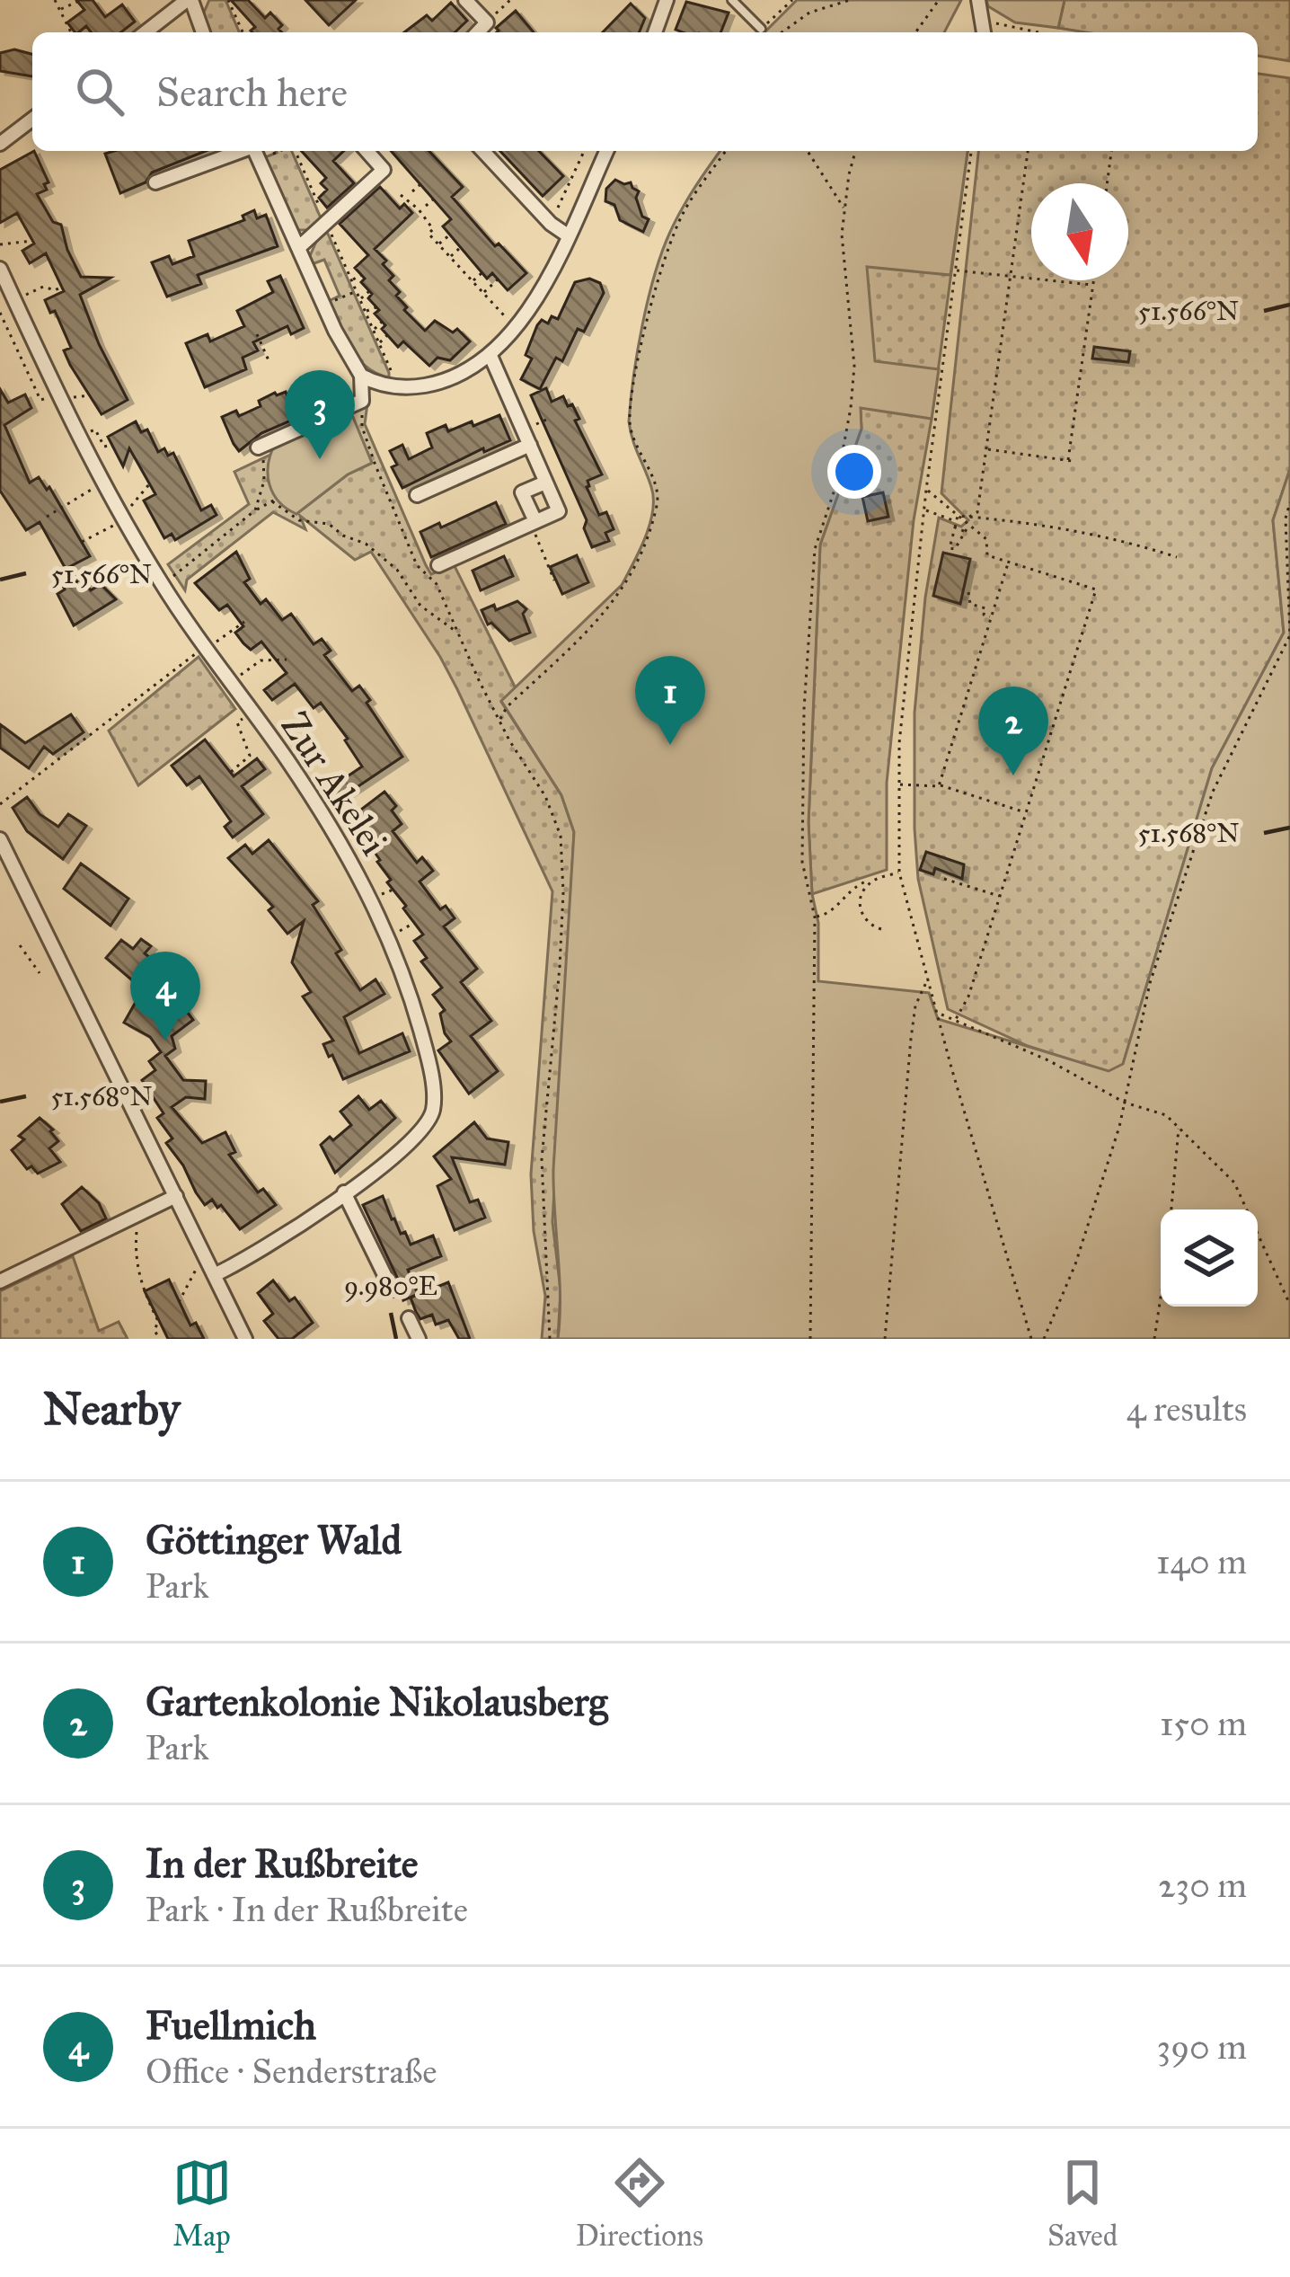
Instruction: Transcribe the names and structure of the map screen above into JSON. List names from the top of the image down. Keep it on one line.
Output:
{"streets":{"street":["Zur Akelei"]},"north":"bottom","page":{"search":"Search here","pins":["3","1","2","4"],"heading":["Nearby","4 results"],"list":[{"mark":"1","name":"Göttinger Wald","note":"Park","value":"140 m"},{"mark":"2","name":"Gartenkolonie Nikolausberg","note":"Park","value":"150 m"},{"mark":"3","name":"In der Rußbreite","note":"Park · In der Rußbreite","value":"230 m"},{"mark":"4","name":"Fuellmich","note":"Office · Senderstraße","value":"390 m"}],"nav":["Map","Directions","Saved"]},"coordinates":["51.566°N","51.568°N","9.980°E"]}
